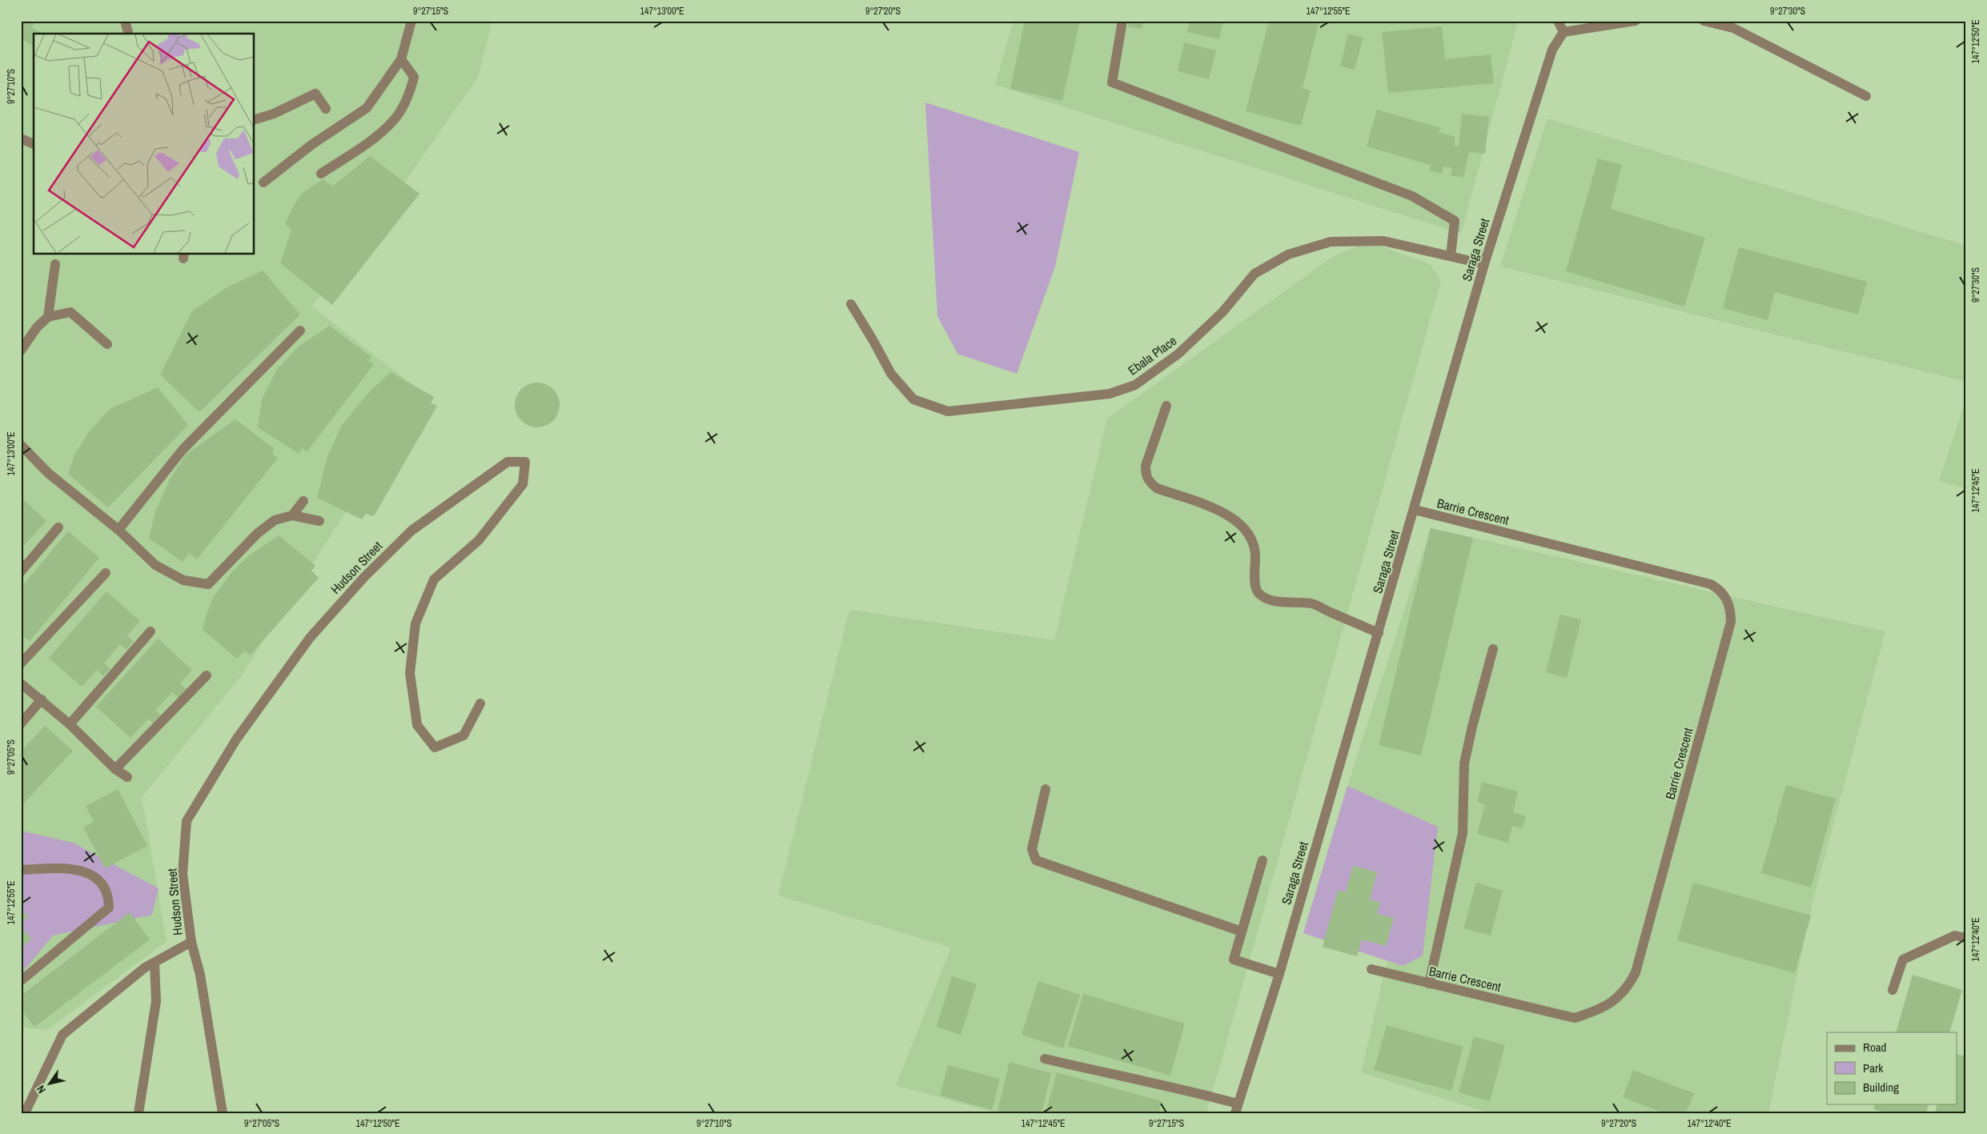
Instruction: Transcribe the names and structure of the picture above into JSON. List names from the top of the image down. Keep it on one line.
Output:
{"streets":{"street":["Saraga Street","Ebala Place","Barrie Crescent","Hudson Street"]},"crossings":[["Saraga Street","Ebala Place"],["Saraga Street","Barrie Crescent"]],"legend":["Road","Park","Building"],"north":"bottom left","coordinates":["9°27'15\"S","147°13'00\"E","9°27'20\"S","147°12'55\"E","9°27'30\"S","147°12'50\"E","9°27'10\"S","147°12'45\"E","9°27'05\"S","147°12'40\"E"]}
